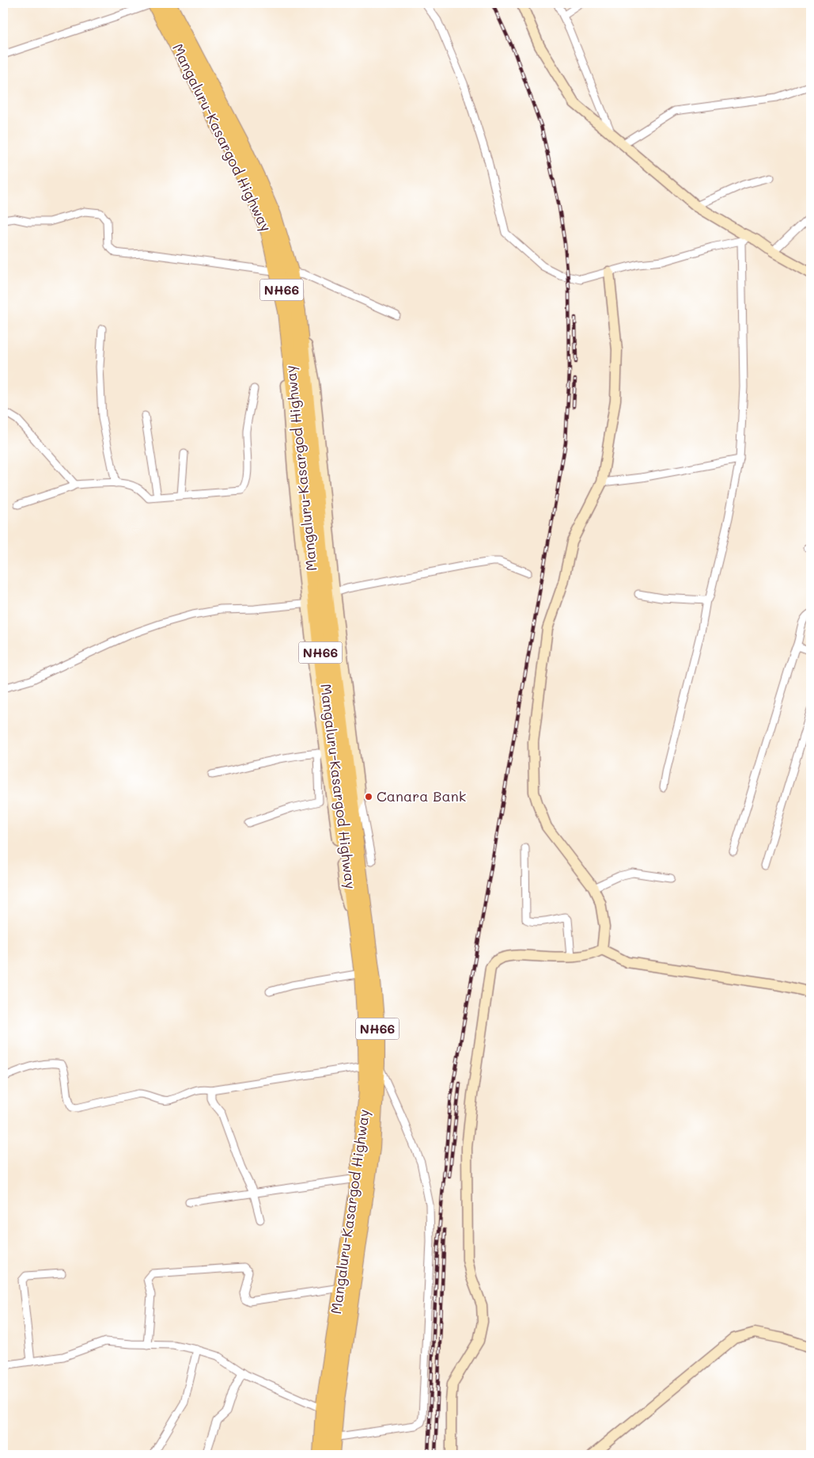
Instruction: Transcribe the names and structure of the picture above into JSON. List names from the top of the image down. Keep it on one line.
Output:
{"streets":{"highway":["Mangaluru-Kasargod Highway","NH66"]},"places":["Canara Bank"]}
